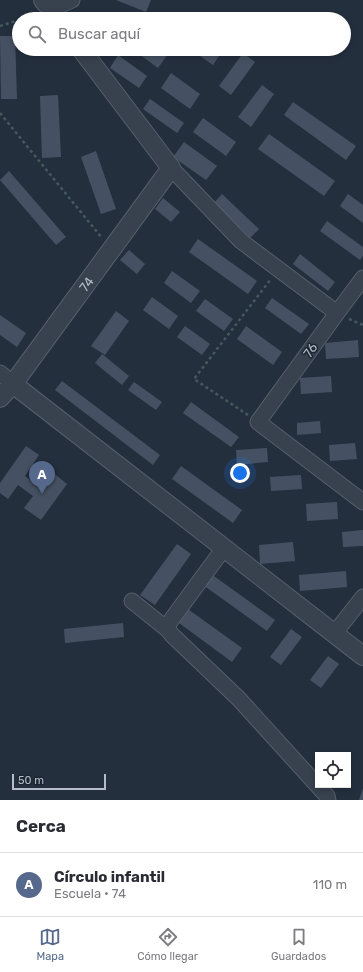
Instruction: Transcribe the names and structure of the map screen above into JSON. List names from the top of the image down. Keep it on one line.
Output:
{"streets":{"street":["74","76"]},"scale_bar":"50 m","page":{"search":"Buscar aquí","pins":"A","scale":"50 m","heading":"Cerca","list":[{"mark":"A","name":"Círculo infantil","note":"Escuela · 74","value":"110 m"}],"nav":["Mapa","Cómo llegar","Guardados"]}}
